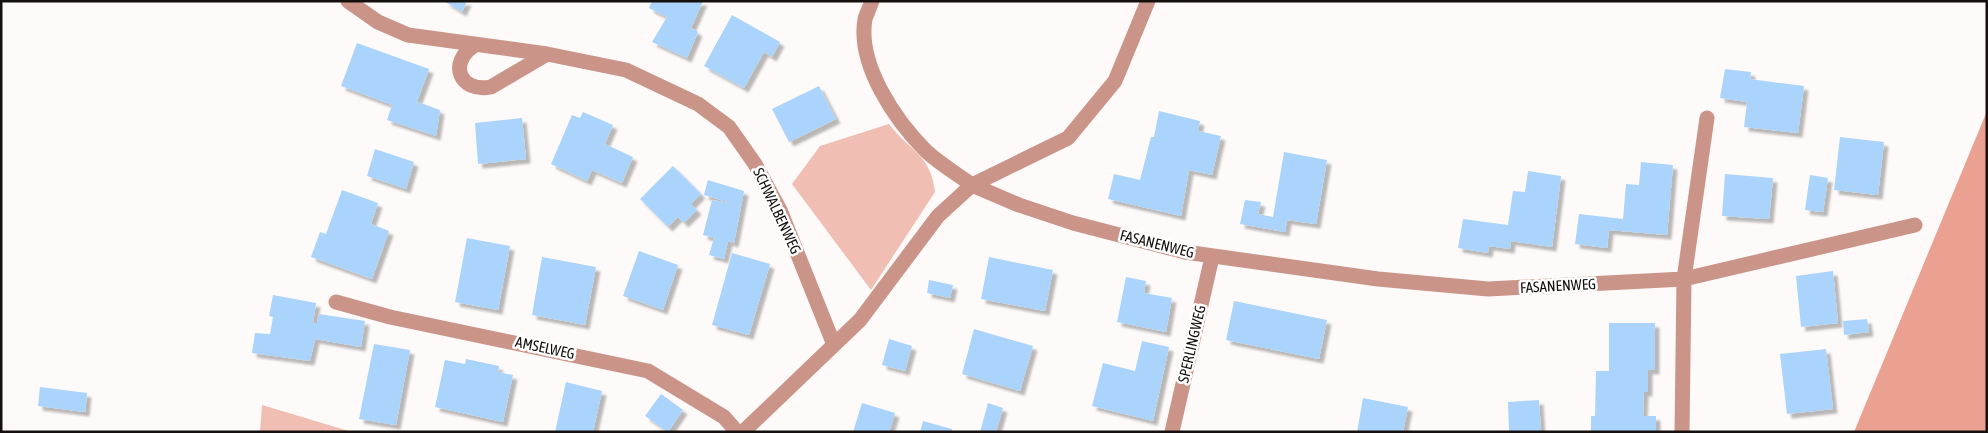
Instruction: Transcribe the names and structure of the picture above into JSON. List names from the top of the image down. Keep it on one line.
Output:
{"streets":{"street":["SCHWALBENWEG","FASANENWEG","SPERLINGWEG","AMSELWEG"]},"crossings":[["FASANENWEG","SPERLINGWEG"]]}
